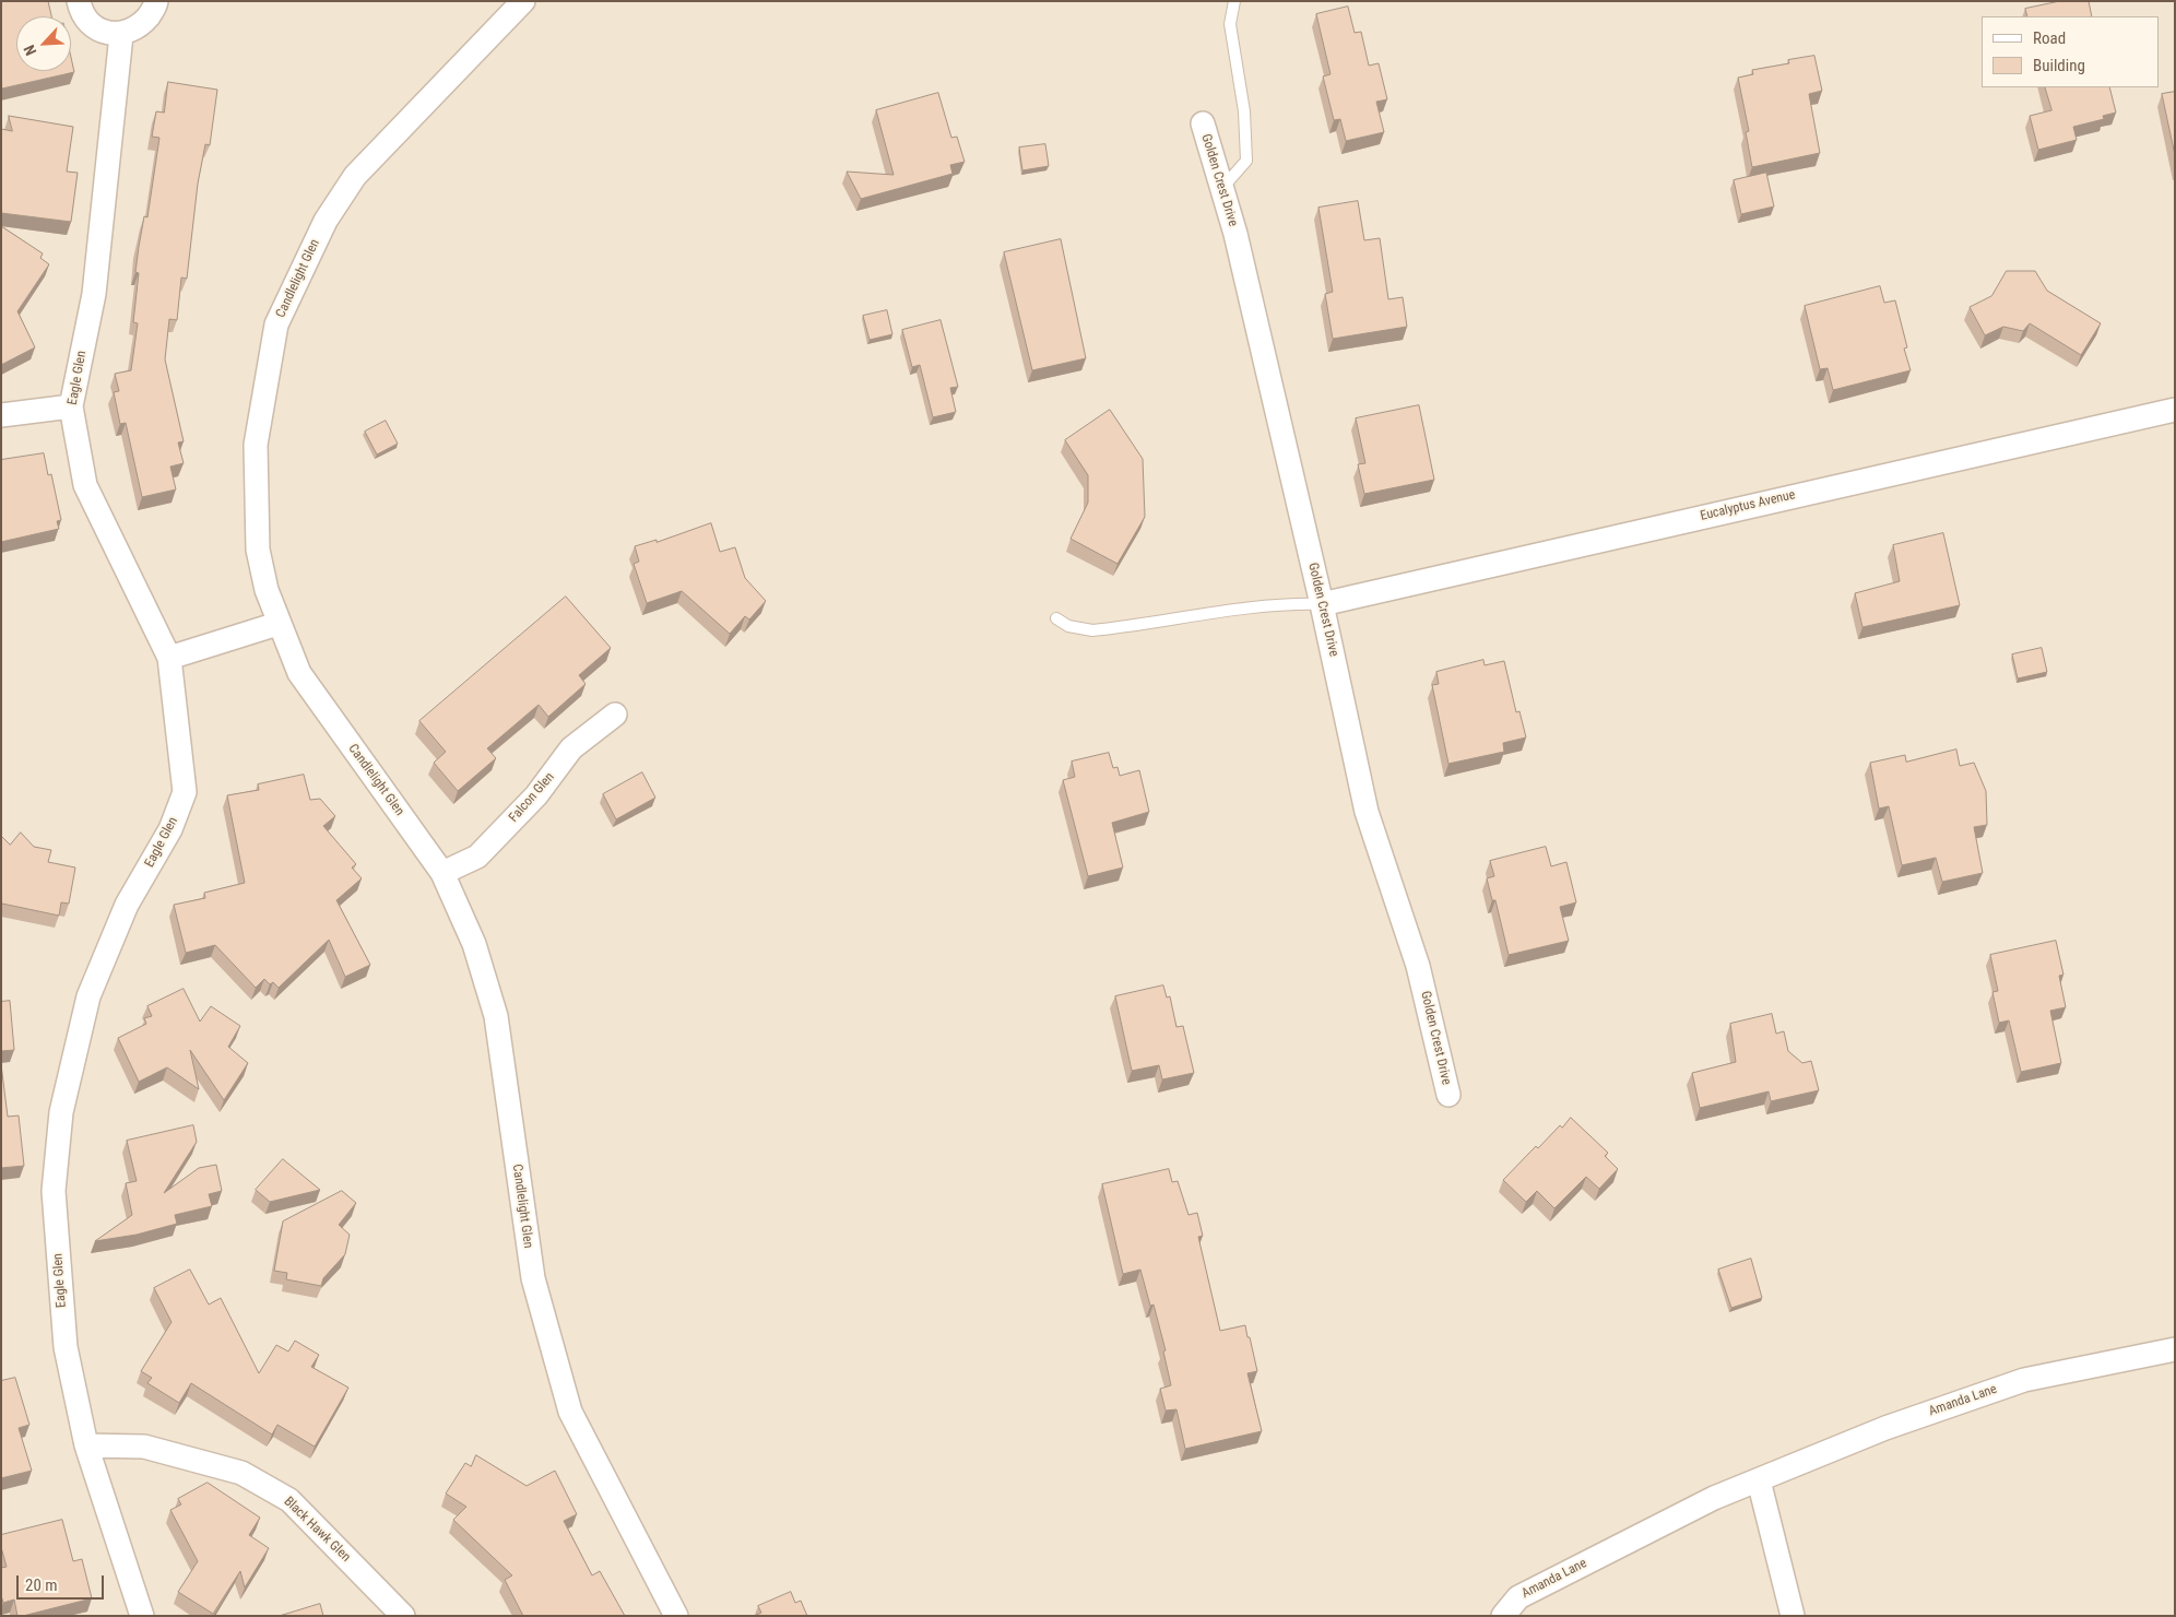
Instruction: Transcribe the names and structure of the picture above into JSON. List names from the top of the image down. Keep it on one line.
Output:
{"streets":{"street":["Golden Crest Drive","Candlelight Glen","Eagle Glen","Eucalyptus Avenue","Falcon Glen","Amanda Lane","Black Hawk Glen"]},"crossings":[["Golden Crest Drive","Eucalyptus Avenue"],["Candlelight Glen","Falcon Glen"],["Eagle Glen","Black Hawk Glen"]],"legend":["Road","Building"],"scale_bar":"20 m","north":"bottom left"}
